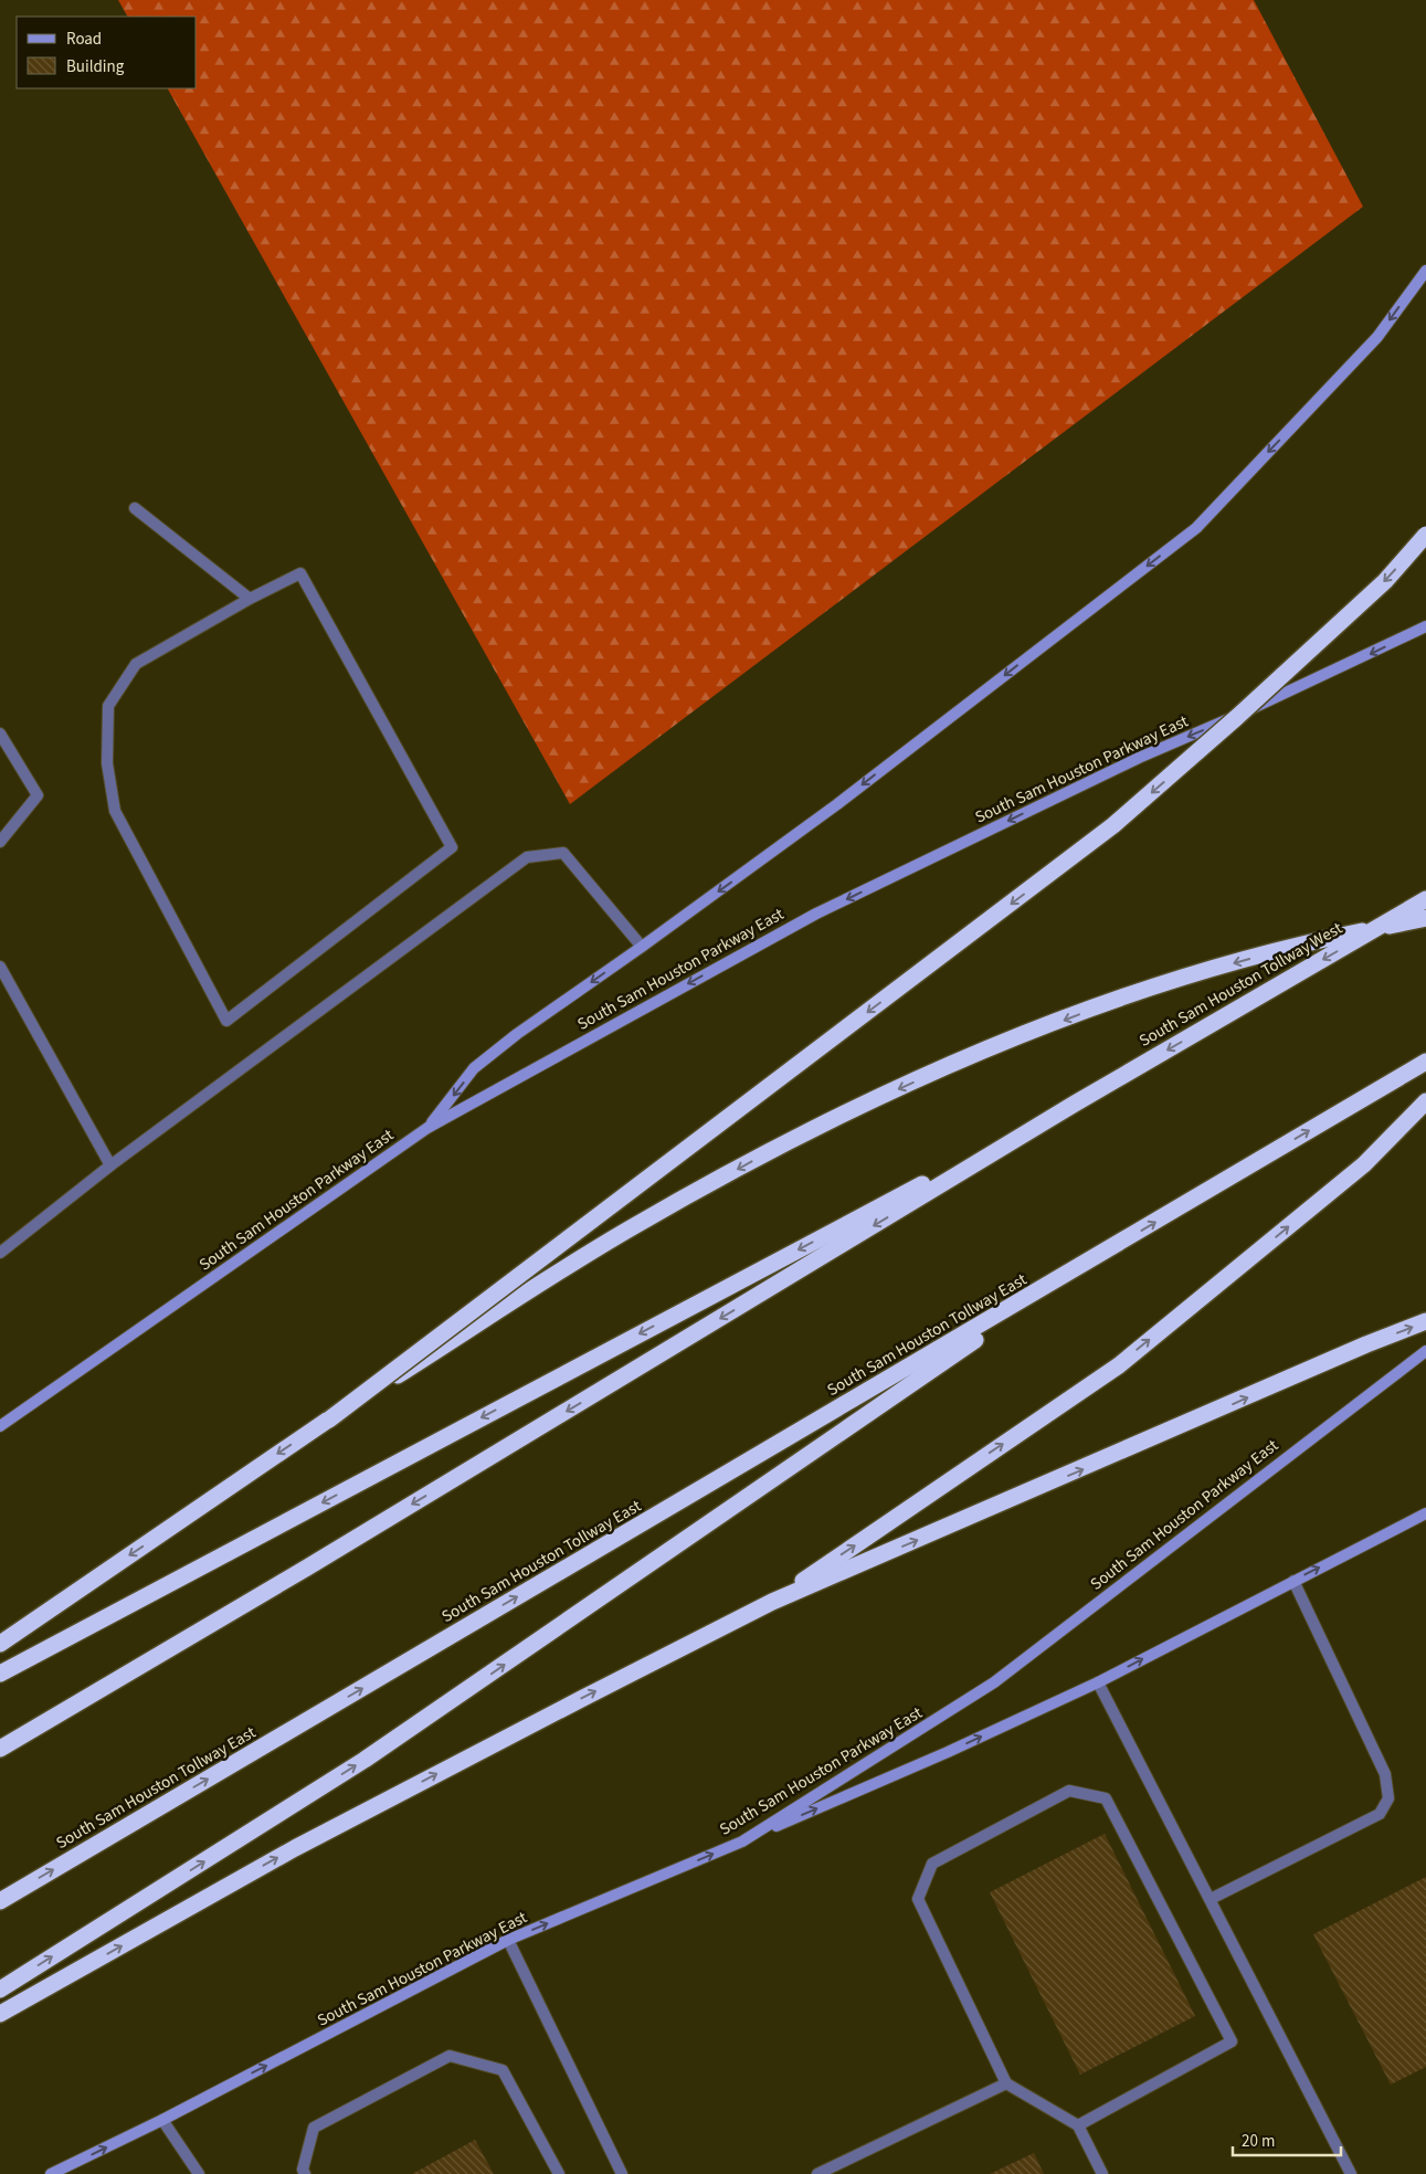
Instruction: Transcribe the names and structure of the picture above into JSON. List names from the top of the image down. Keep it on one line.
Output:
{"streets":{"highway":["South Sam Houston Tollway West","South Sam Houston Tollway East"],"main road":["South Sam Houston Parkway East"]},"legend":["Road","Building"],"scale_bar":"20 m"}
